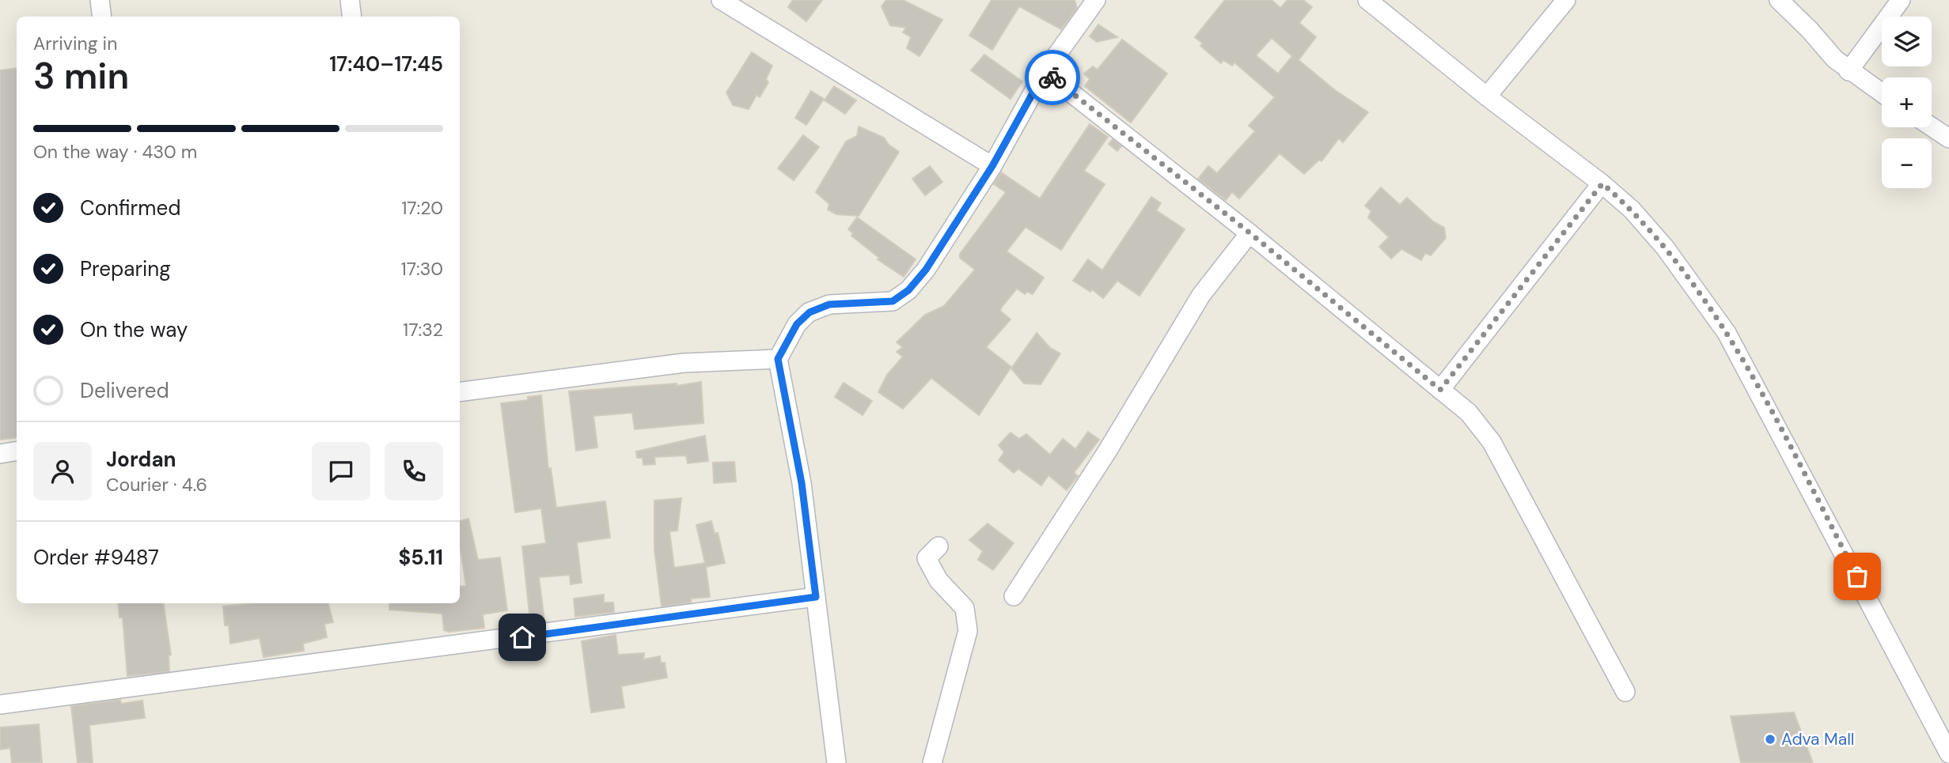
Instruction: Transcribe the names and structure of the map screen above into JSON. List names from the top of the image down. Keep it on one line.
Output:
{"places":["Adva Mall"],"page":{"map_buttons":["+","−"],"heading":["3 min","Arriving in","17:40–17:45"],"panel":["Jordan","Courier · 4.6","Order #9487","$5.11"],"bar":"On the way · 430 m","list":[["Confirmed","17:20"],["Preparing","17:30"],["On the way","17:32"],"Delivered"]}}
